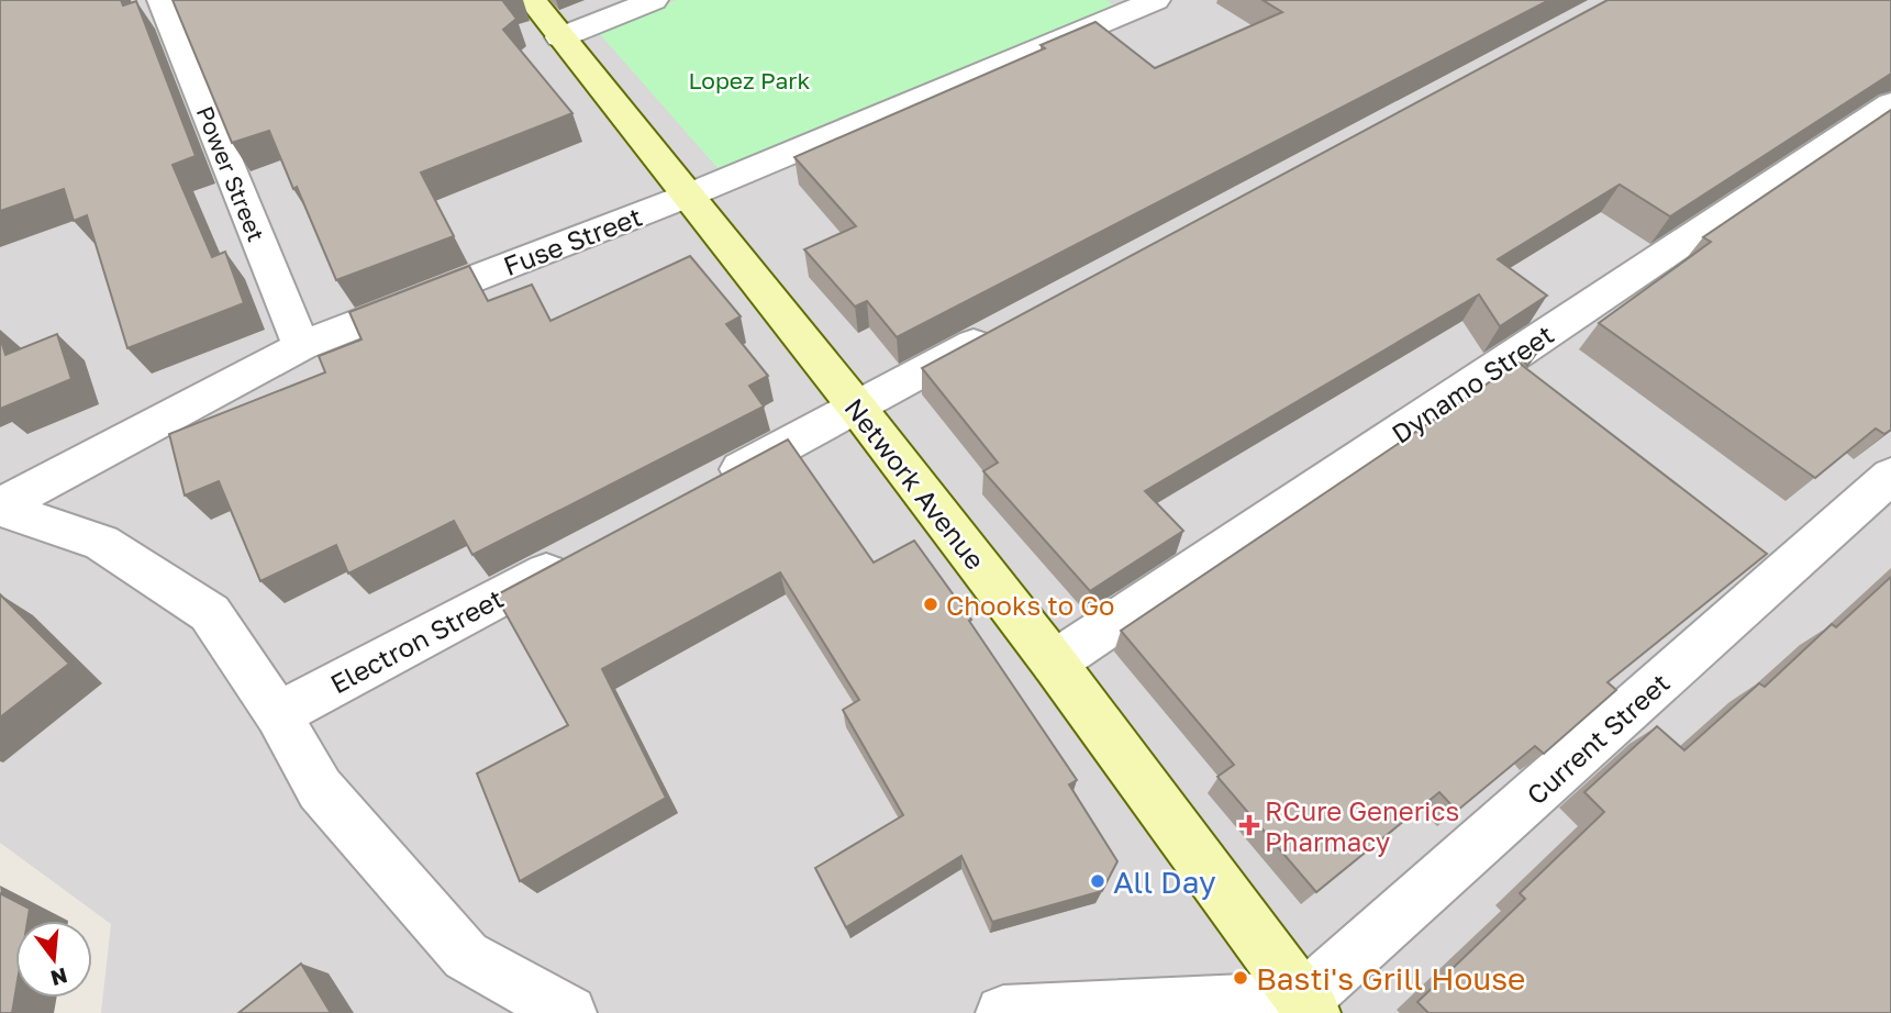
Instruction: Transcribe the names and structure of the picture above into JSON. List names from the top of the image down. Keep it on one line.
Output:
{"streets":{"street":["Power Street","Fuse Street","Dynamo Street","Network Avenue","Electron Street","Current Street"]},"crossings":[["Power Street","Fuse Street"],["Fuse Street","Network Avenue"],["Dynamo Street","Network Avenue"],["Network Avenue","Current Street"]],"parks":["Lopez Park"],"places":{"other":["Chooks to Go","All Day","Basti's Grill House"],"health":["RCure Generics Pharmacy"]},"north":"bottom"}
